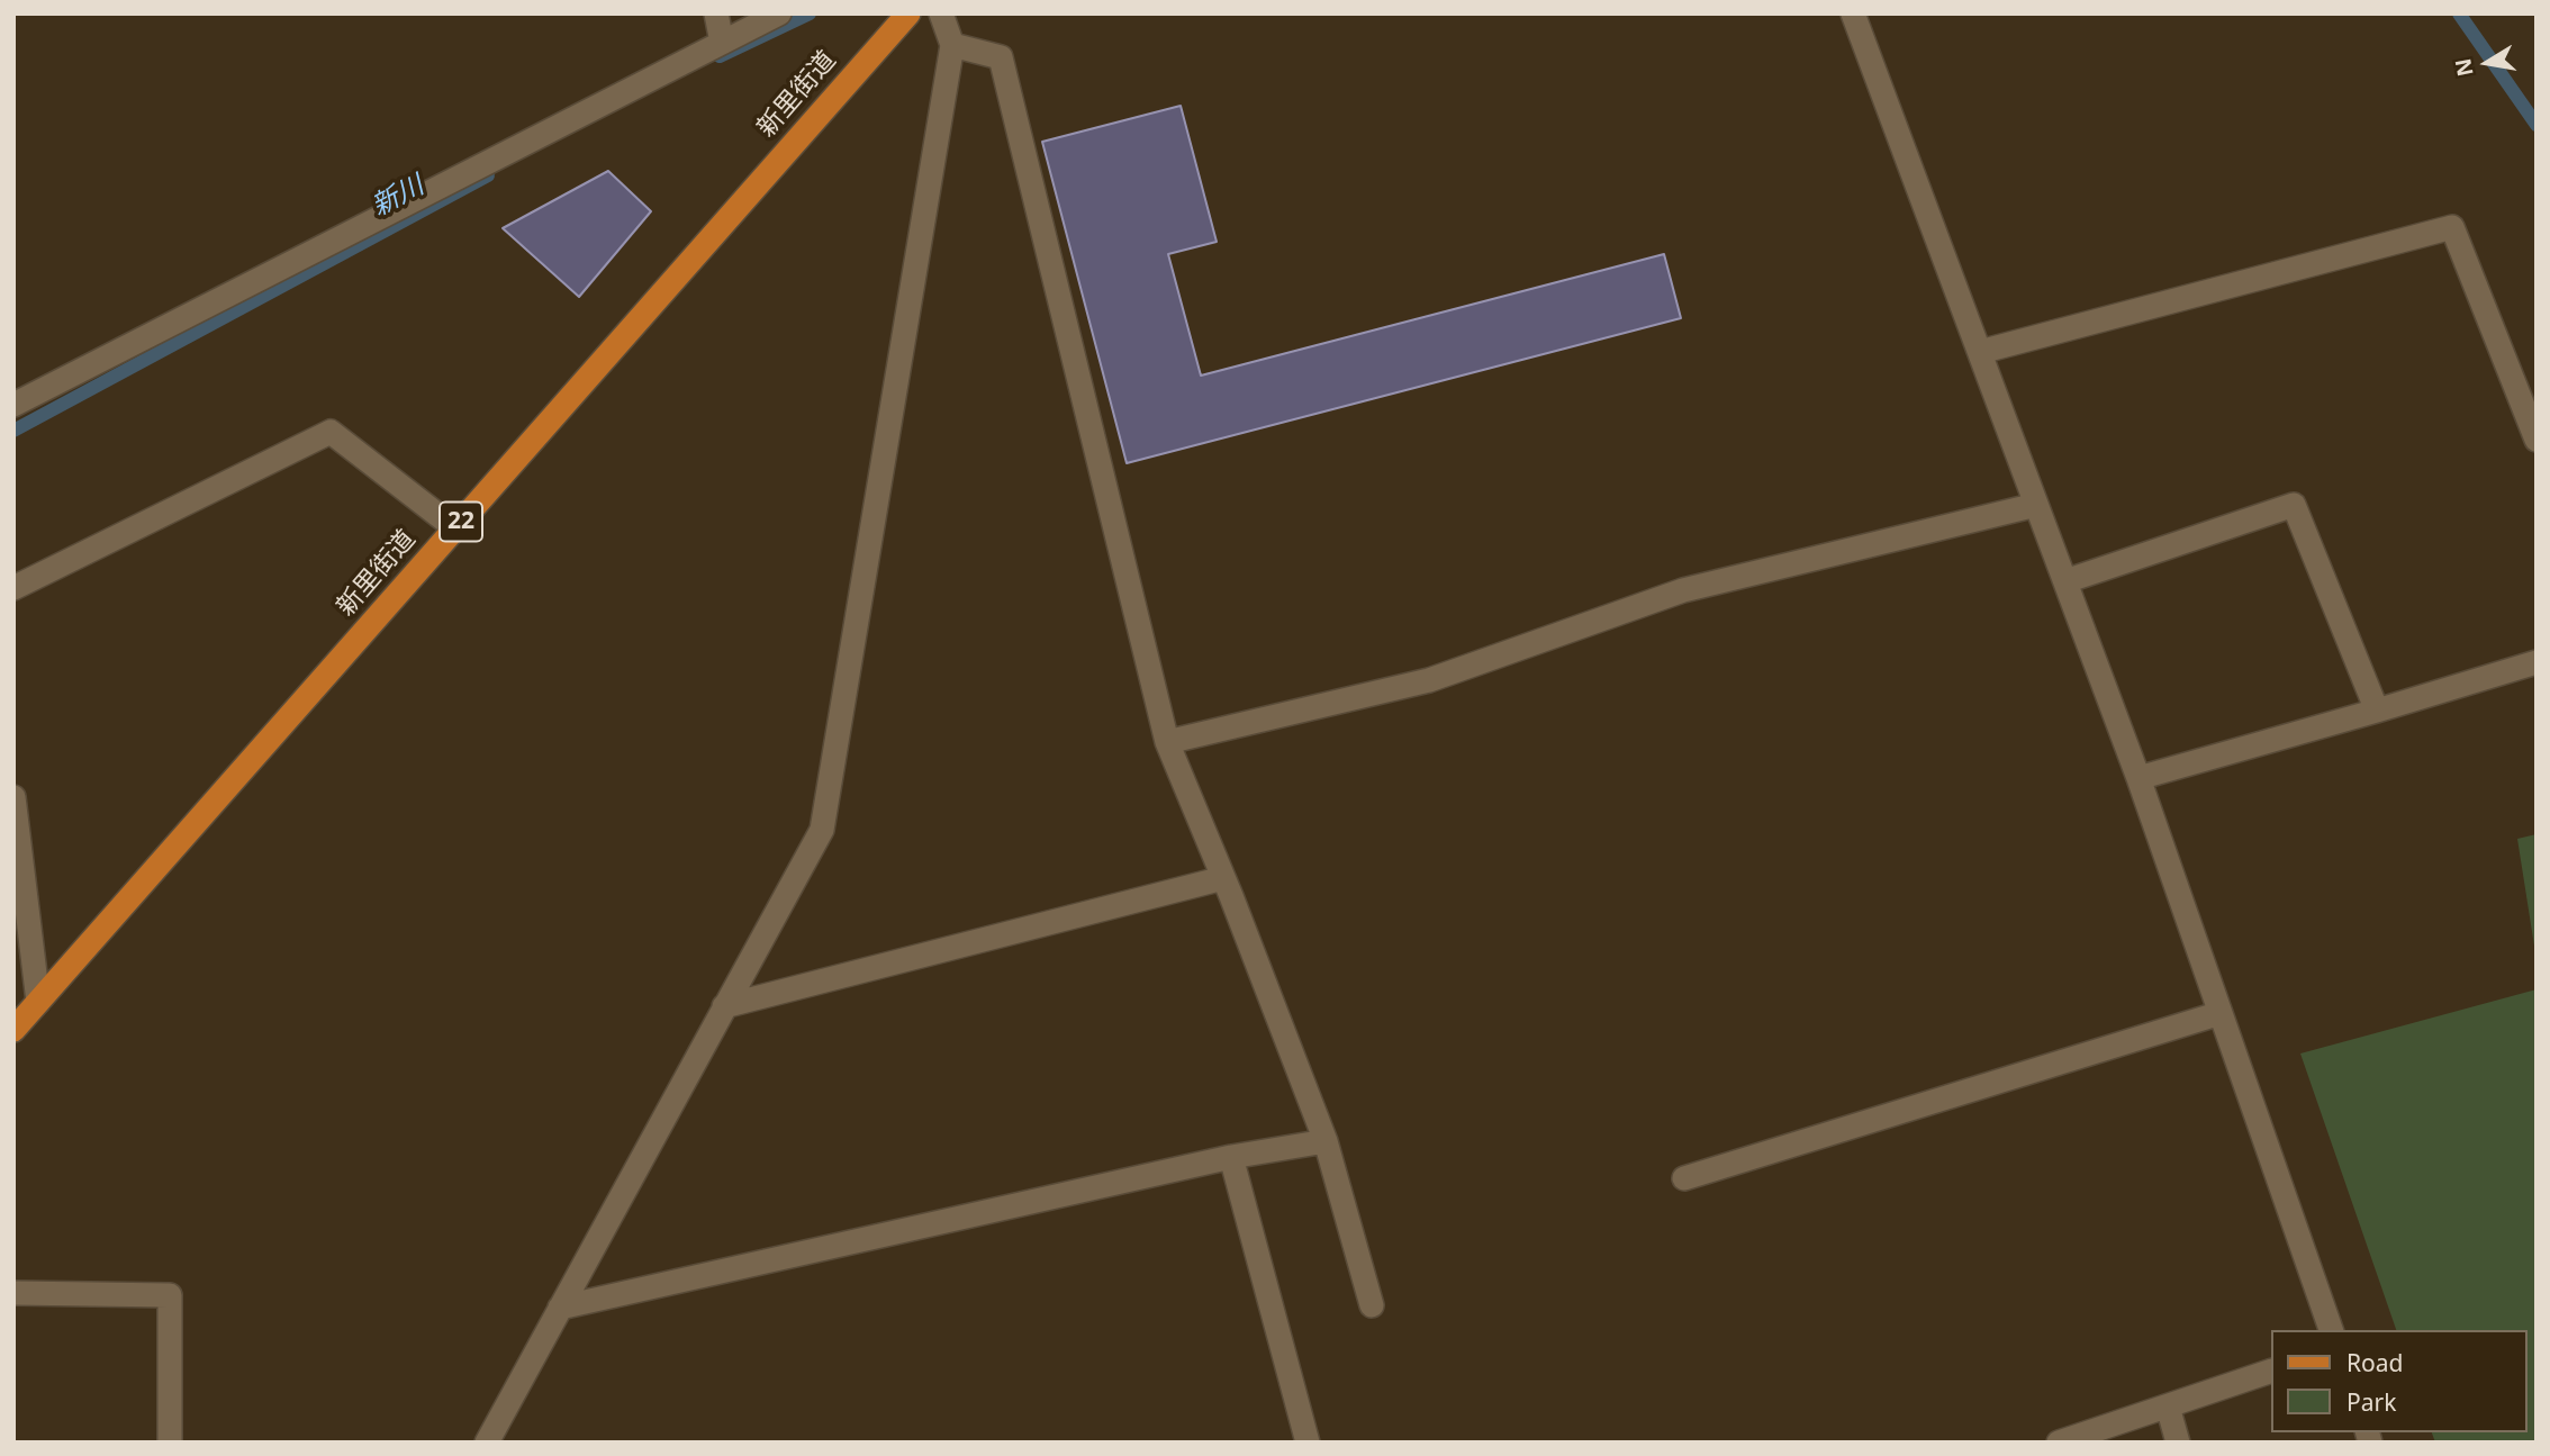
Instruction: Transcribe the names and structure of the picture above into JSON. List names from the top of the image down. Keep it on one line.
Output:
{"streets":{"main road":["新里街道","22"]},"water":["新川"],"legend":["Road","Park"],"north":"left"}
